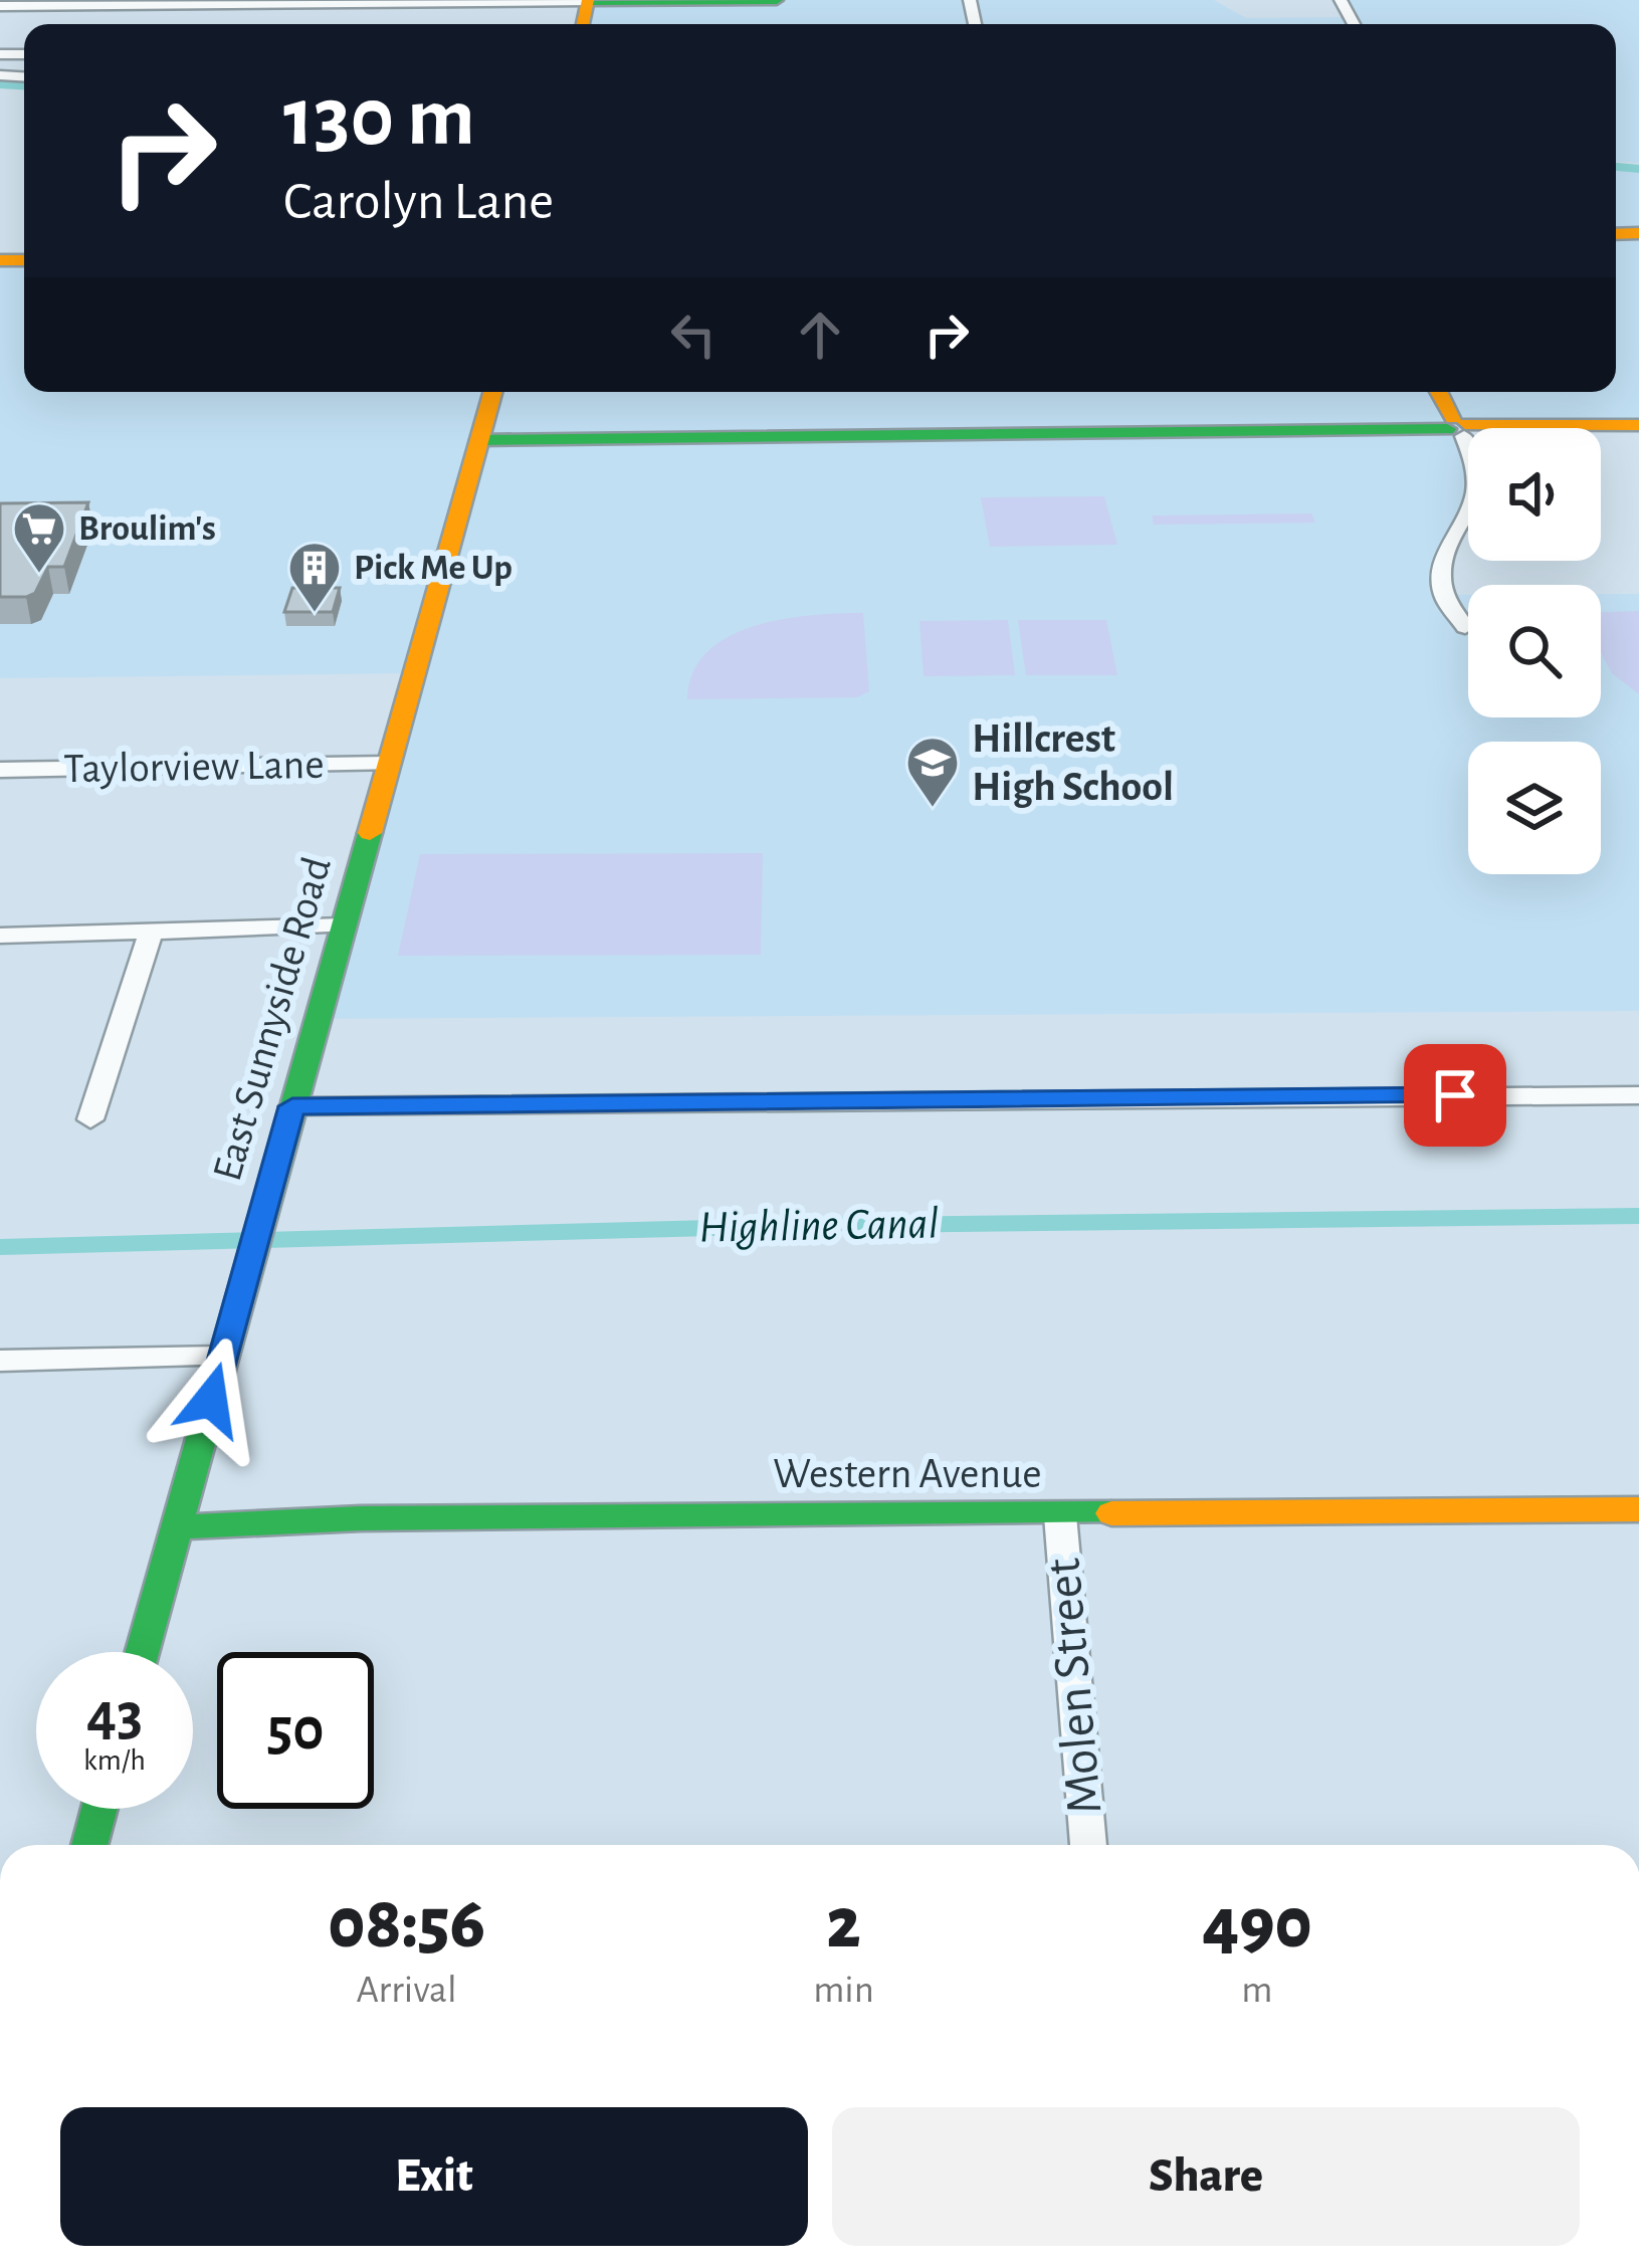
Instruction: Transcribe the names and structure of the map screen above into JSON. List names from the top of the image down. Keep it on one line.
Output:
{"streets":{"main road":["East Sunnyside Road","Western Avenue"],"street":["Taylorview Lane","Molen Street"]},"crossings":[["Taylorview Lane","East Sunnyside Road"],["East Sunnyside Road","Western Avenue"],["Western Avenue","Molen Street"]],"water":["Highline Canal"],"places":{"supermarket":["Broulim's"],"building":["Pick Me Up"],"school or university":["Hillcrest High School"]},"page":{"turn":["130 m","Carolyn Lane"],"speed":"43 km/h","limit":"50","eta":["08:56","Arrival","2","min","490","m"],"buttons":["Exit","Share"]}}
